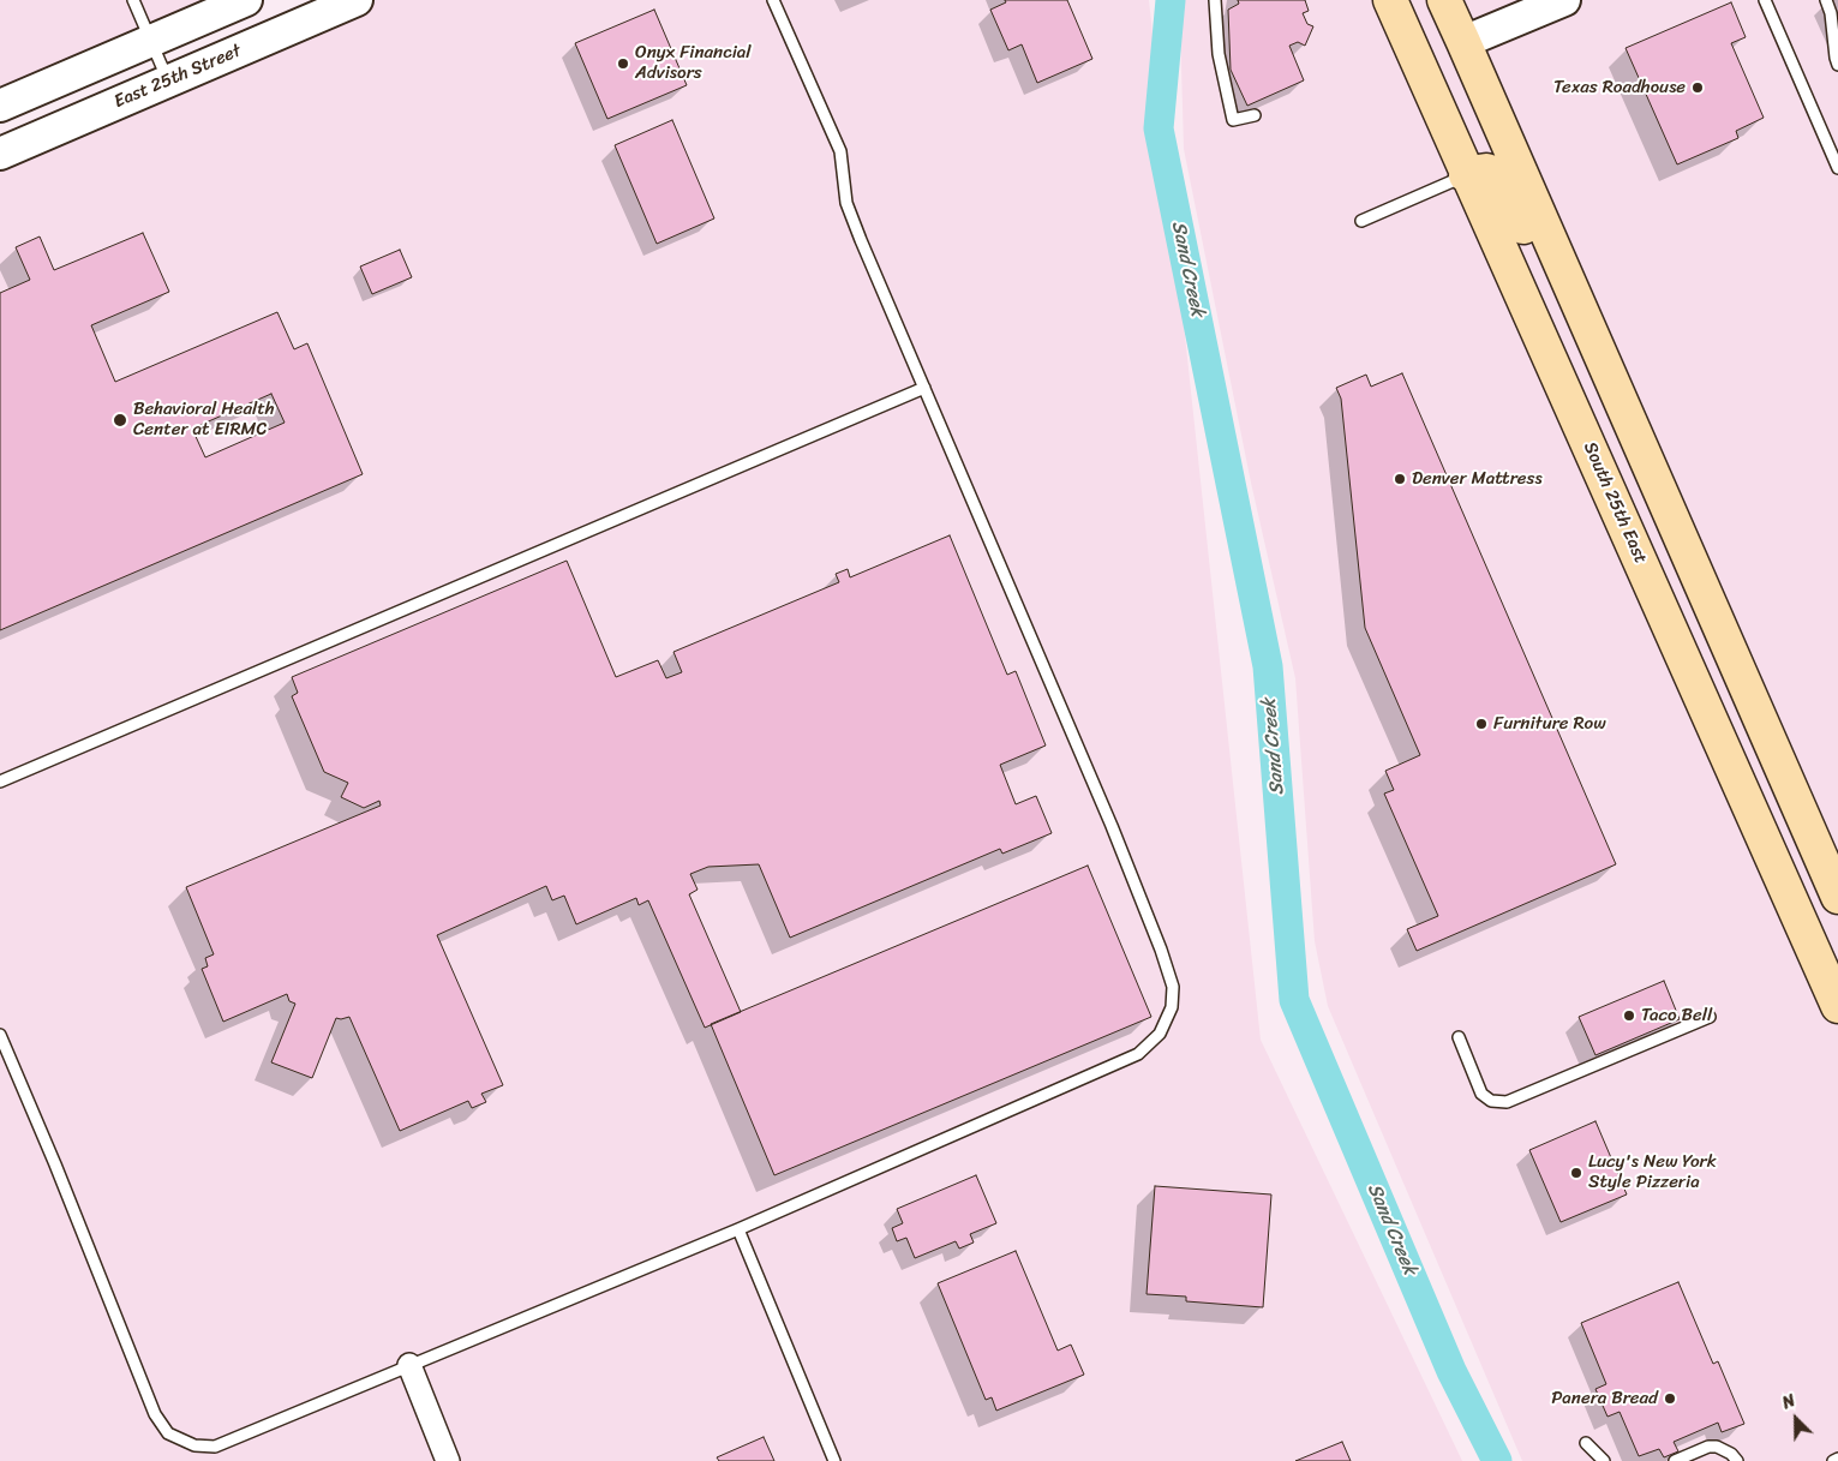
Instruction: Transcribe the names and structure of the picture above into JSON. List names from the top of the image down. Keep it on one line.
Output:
{"streets":{"main road":["South 25th East"],"street":["East 25th Street"]},"water":["Sand Creek"],"places":["Onyx Financial Advisors","Texas Roadhouse","Behavioral Health Center at EIRMC","Denver Mattress","Furniture Row","Taco Bell","Lucy's New York Style Pizzeria","Panera Bread"],"north":"top left"}
